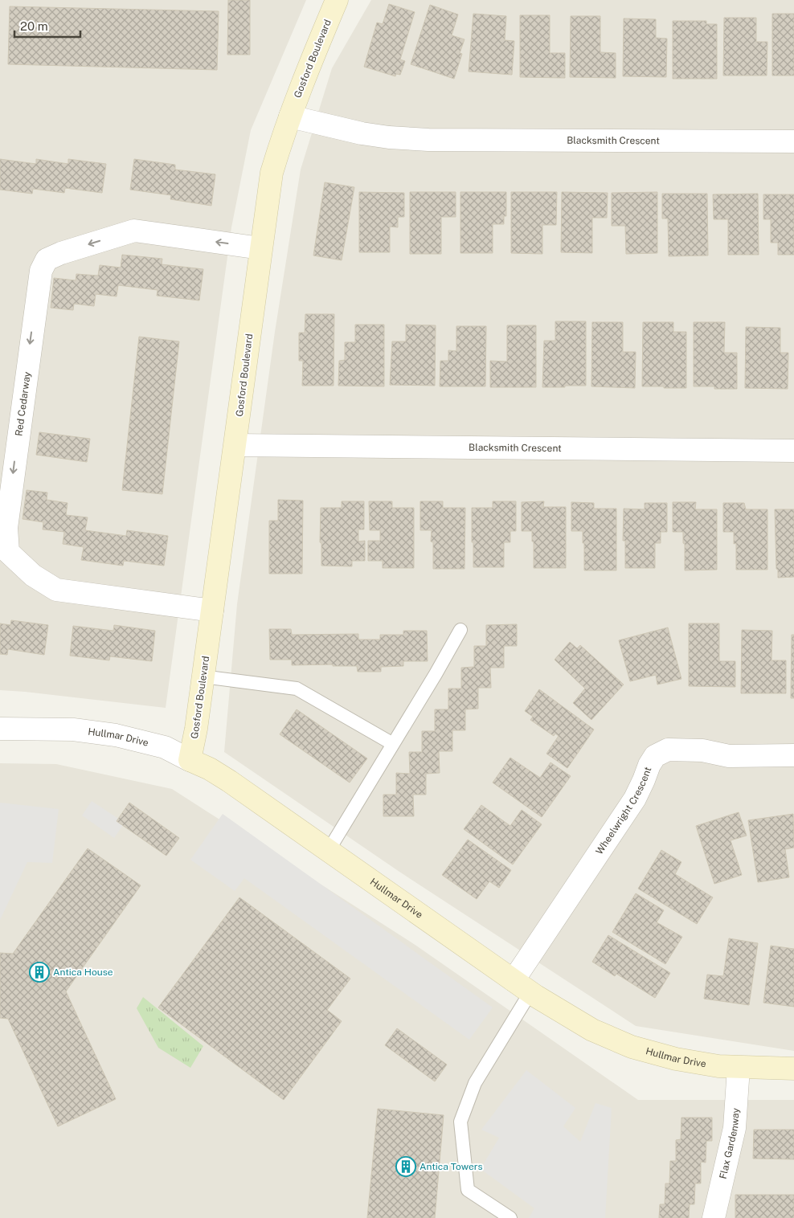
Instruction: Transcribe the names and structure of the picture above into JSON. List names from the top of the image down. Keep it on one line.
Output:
{"streets":{"street":["Gosford Boulevard","Blacksmith Crescent","Red Cedarway","Hullmar Drive","Wheelwright Crescent","Flax Gardenway"]},"crossings":[["Gosford Boulevard","Blacksmith Crescent"],["Gosford Boulevard","Red Cedarway"],["Gosford Boulevard","Hullmar Drive"],["Hullmar Drive","Wheelwright Crescent"],["Hullmar Drive","Flax Gardenway"]],"places":{"building":["Antica House","Antica Towers"]},"scale_bar":"20 m"}
